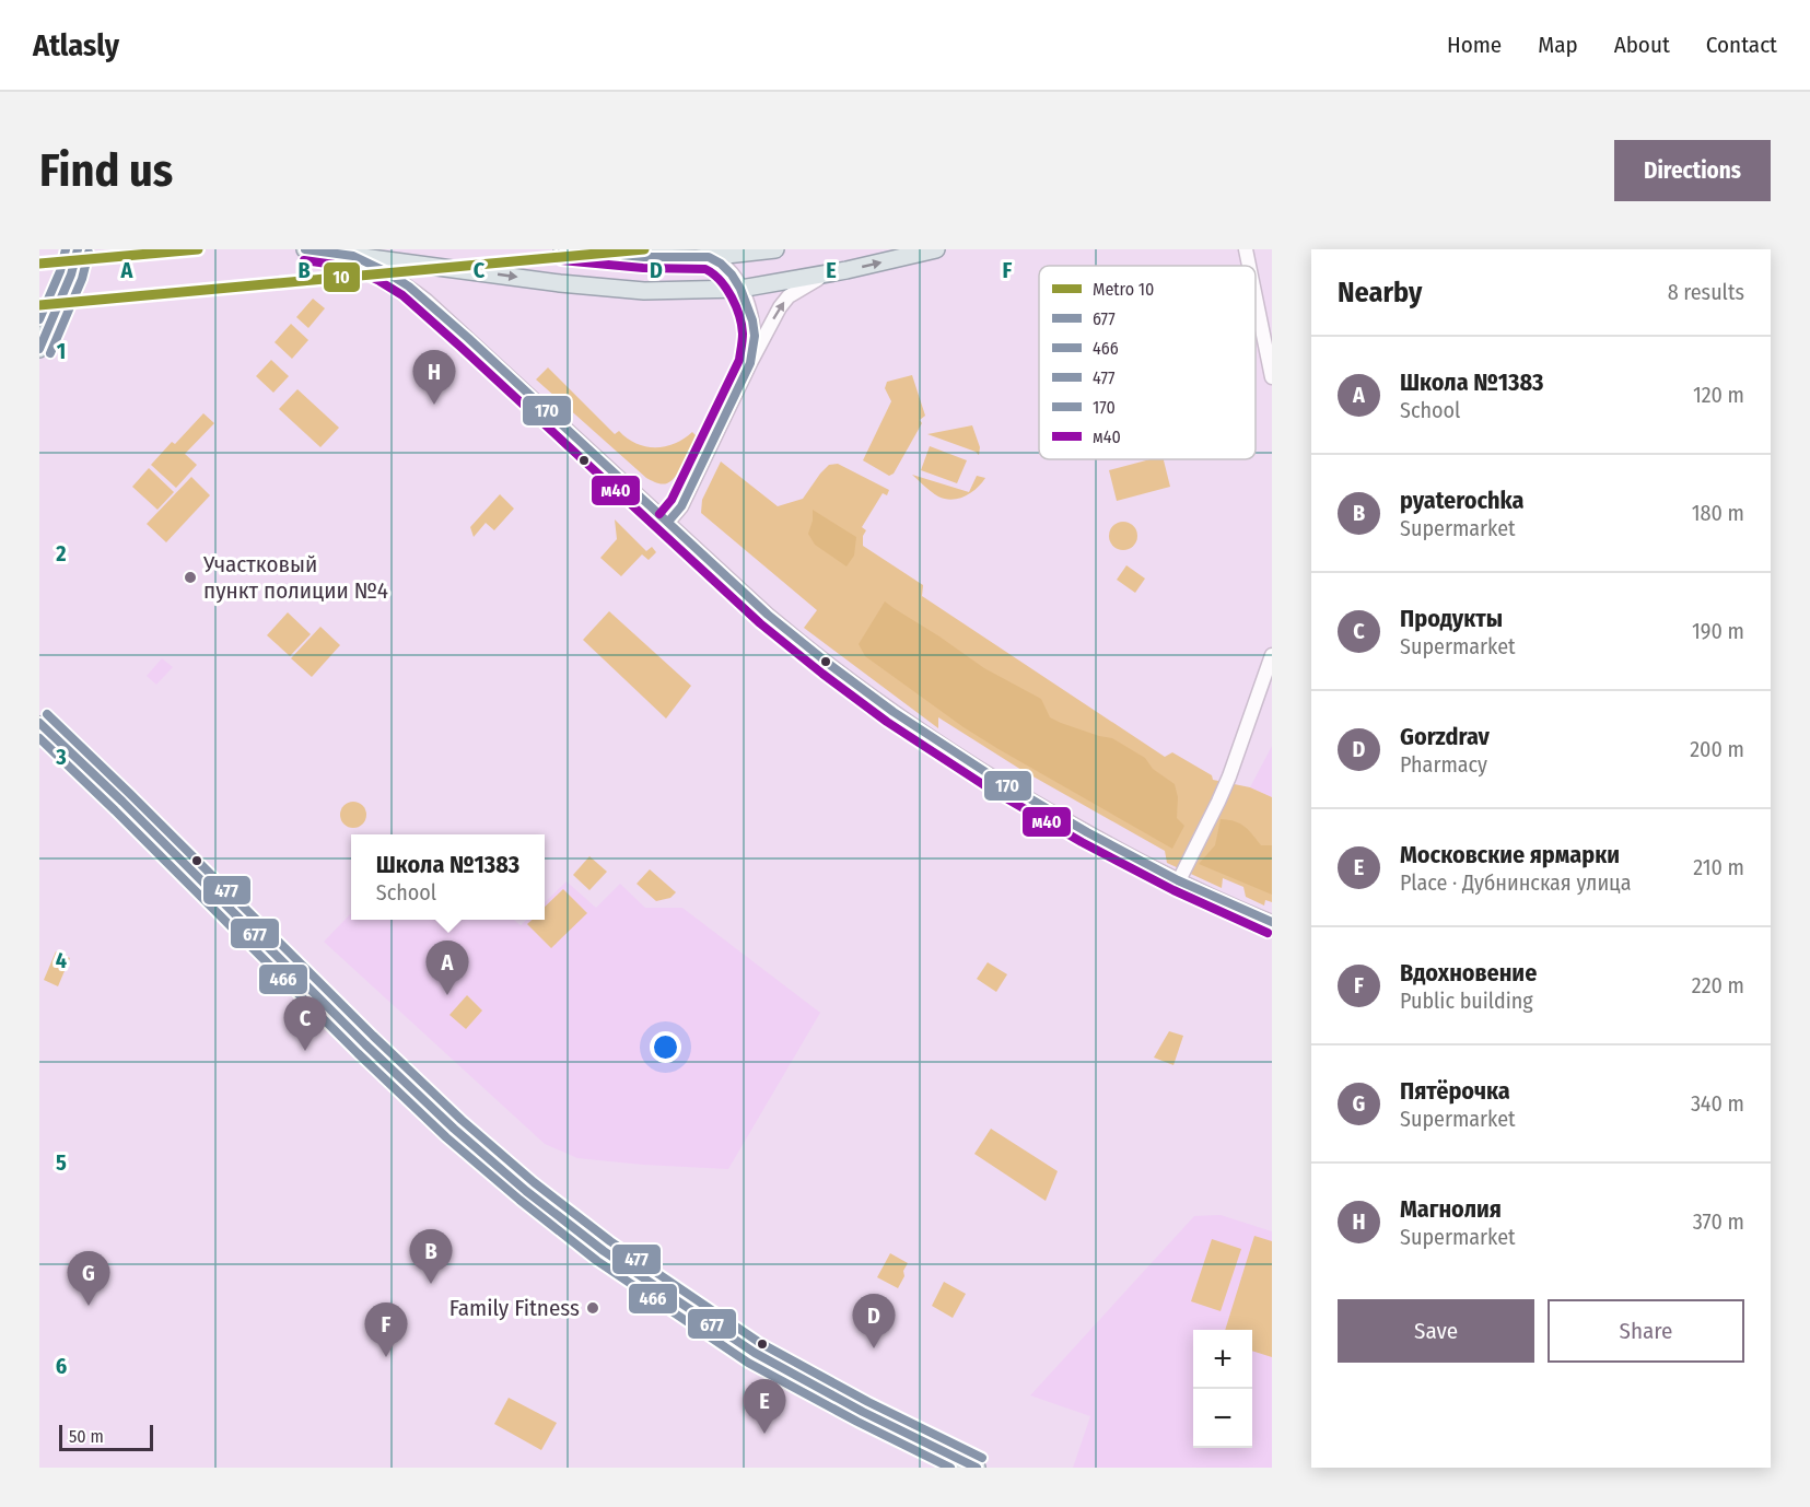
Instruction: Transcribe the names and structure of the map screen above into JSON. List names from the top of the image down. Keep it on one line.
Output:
{"places":["Участковый пункт полиции №4","Family Fitness"],"lines":["metro line 10","transit line 677","transit line 477","transit line 170","transit line 466","transit line м40"],"legend":["Metro 10","677","466","477","170","м40"],"scale_bar":"50 m","page":{"header":"Atlasly","nav":["Home","Map","About","Contact"],"buttons":["Directions",["Save","Share"]],"title":"Find us","heading":["Nearby","8 results"],"list":[{"mark":"A","name":"Школа №1383","note":"School","value":"120 m"},{"mark":"B","name":"pyaterochka","note":"Supermarket","value":"180 m"},{"mark":"C","name":"Продукты","note":"Supermarket","value":"190 m"},{"mark":"D","name":"Gorzdrav","note":"Pharmacy","value":"200 m"},{"mark":"E","name":"Московские ярмарки","note":"Place · Дубнинская улица","value":"210 m"},{"mark":"F","name":"Вдохновение","note":"Public building","value":"220 m"},{"mark":"G","name":"Пятёрочка","note":"Supermarket","value":"340 m"},{"mark":"H","name":"Магнолия","note":"Supermarket","value":"370 m"}],"pins":["H","A","C","B","G","D","F","E"],"popup":["Школа №1383","School"],"map_buttons":["+","−"],"scale":"50 m"},"grid":{"columns":["A","B","C","D","E","F"],"rows":["1","2","3","4","5","6"]}}
